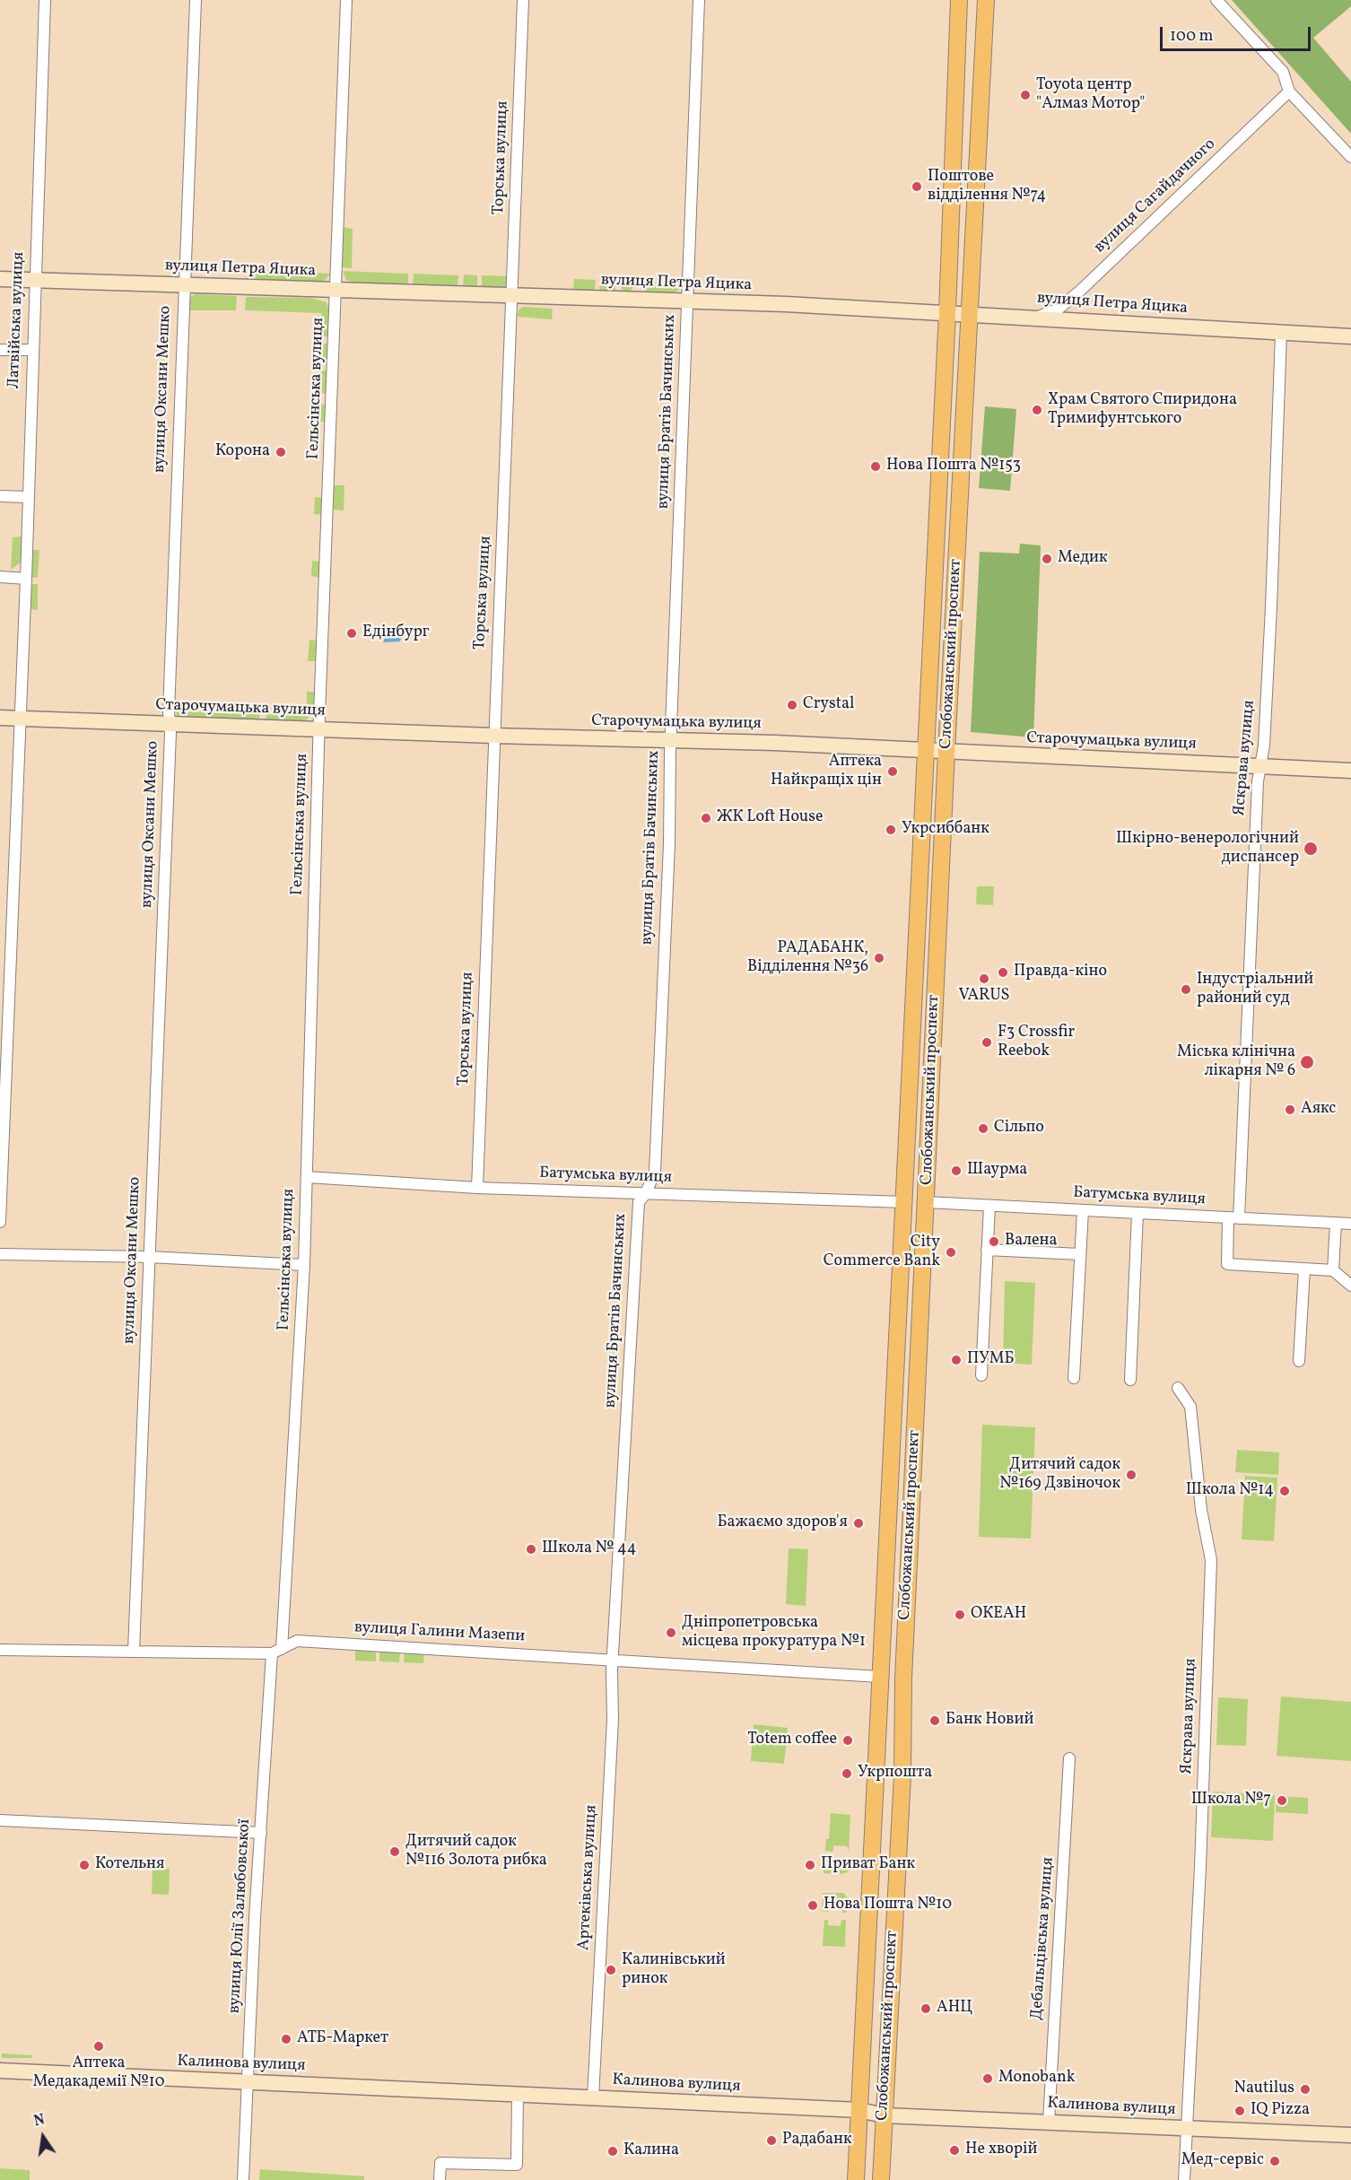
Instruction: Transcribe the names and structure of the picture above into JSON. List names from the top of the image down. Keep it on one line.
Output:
{"streets":{"main road":["Слобожанський проспект"],"street":["Торська вулиця","вулиця Сагайдачного","вулиця Петра Яцика","Латвійська вулиця","Гельсінська вулиця","вулиця Оксани Мешко","вулиця Братів Бачинських","Старочумацька вулиця","Яскрава вулиця","Батумська вулиця","вулиця Галини Мазепи","Артеківська вулиця","вулиця Юлії Залюбовської","Дебальцівська вулиця","Калинова вулиця"]},"crossings":[["Торська вулиця","вулиця Петра Яцика"],["Торська вулиця","Старочумацька вулиця"],["Торська вулиця","Батумська вулиця"],["вулиця Сагайдачного","вулиця Петра Яцика"],["вулиця Петра Яцика","Латвійська вулиця"],["вулиця Петра Яцика","Гельсінська вулиця"],["вулиця Петра Яцика","вулиця Оксани Мешко"],["вулиця Петра Яцика","вулиця Братів Бачинських"],["вулиця Петра Яцика","Слобожанський проспект"],["вулиця Петра Яцика","Яскрава вулиця"],["Латвійська вулиця","Старочумацька вулиця"],["Гельсінська вулиця","Старочумацька вулиця"],["Гельсінська вулиця","Батумська вулиця"],["Гельсінська вулиця","вулиця Галини Мазепи"],["Гельсінська вулиця","вулиця Юлії Залюбовської"],["вулиця Оксани Мешко","Старочумацька вулиця"],["вулиця Оксани Мешко","вулиця Галини Мазепи"],["вулиця Братів Бачинських","Старочумацька вулиця"],["вулиця Братів Бачинських","Батумська вулиця"],["вулиця Братів Бачинських","вулиця Галини Мазепи"],["вулиця Братів Бачинських","Артеківська вулиця"],["Слобожанський проспект","Старочумацька вулиця"],["Слобожанський проспект","Батумська вулиця"],["Слобожанський проспект","вулиця Галини Мазепи"],["Слобожанський проспект","Калинова вулиця"],["Старочумацька вулиця","Яскрава вулиця"],["Яскрава вулиця","Батумська вулиця"],["Яскрава вулиця","Калинова вулиця"],["вулиця Галини Мазепи","Артеківська вулиця"],["вулиця Галини Мазепи","вулиця Юлії Залюбовської"],["Артеківська вулиця","Калинова вулиця"],["вулиця Юлії Залюбовської","Калинова вулиця"],["Дебальцівська вулиця","Калинова вулиця"]],"places":["Toyota центр \"Алмаз Мотор\"","Поштове відділення №74","Храм Святого Спиридона Тримифунтського","Корона","Нова Пошта №153","Медик","Едінбург","Crystal","Аптека Найкращiх цiн","ЖК Loft House","Укрсиббанк","Шкірно-венерологічний диспансер","РАДАБАНК, Відділення №36","Правда-кіно","VARUS","Індустріальний районий суд","F3 Crossfir Reebok","Міська клінічна лікарня № 6","Аякс","Сільпо","Шаурма","Валена","City Commerce Bank","ПУМБ","Дитячий садок №169 Дзвіночок","Школа №14","Бажаємо здоров'я","Школа № 44","ОКЕАН","Дніпропетровська місцева прокуратура №1","Банк Новий","Totem coffee","Укрпошта","Школа №7","Дитячий садок №116 Золота рибка","Котельня","Приват Банк","Нова Пошта №10","Калинівський ринок","АНЦ","АТБ-Маркет","Аптека Медакадемії №10","Monobank","Nautilus","IQ Pizza","Радабанк","Не хворій","Калина","Мед-сервіс"],"scale_bar":"100 m","north":"top"}
